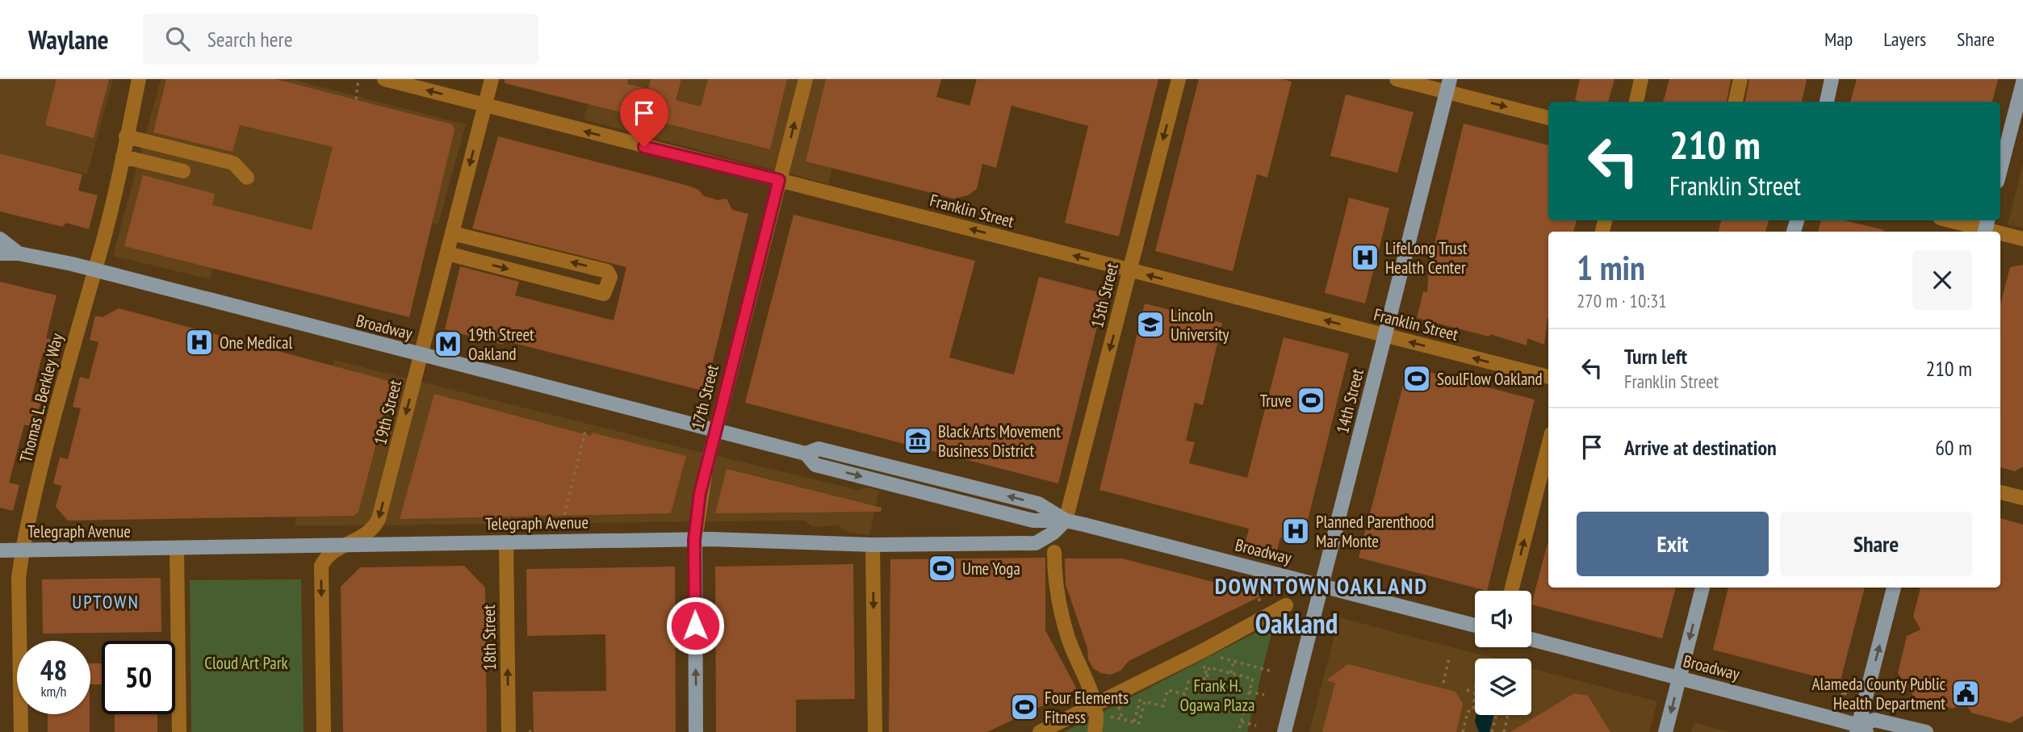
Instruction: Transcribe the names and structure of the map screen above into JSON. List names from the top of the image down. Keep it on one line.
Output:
{"streets":{"main road":["Broadway","17th Street","14th Street","Telegraph Avenue"],"street":["Franklin Street","15th Street","Thomas L. Berkley Way","19th Street","18th Street"]},"crossings":[["Franklin Street","15th Street"],["Franklin Street","17th Street"],["Franklin Street","14th Street"],["Franklin Street","19th Street"],["15th Street","Broadway"],["15th Street","Telegraph Avenue"],["Broadway","17th Street"],["Broadway","Thomas L. Berkley Way"],["Broadway","14th Street"],["Broadway","19th Street"],["Broadway","Telegraph Avenue"],["17th Street","Telegraph Avenue"],["Thomas L. Berkley Way","Telegraph Avenue"],["19th Street","Telegraph Avenue"],["Telegraph Avenue","18th Street"]],"one_way":["Franklin Street","15th Street","17th Street","19th Street","18th Street"],"districts":["DOWNTOWN OAKLAND","UPTOWN","Oakland"],"parks":["Cloud Art Park","Frank H. Ogawa Plaza"],"places":{"hospital":["LifeLong Trust Health Center","One Medical","Planned Parenthood Mar Monte"],"school or university":["Lincoln University"],"metro station":["19th Street Oakland"],"sports":["SoulFlow Oakland","Truve","Ume Yoga","Four Elements Fitness"],"museum":["Black Arts Movement Business District"],"public building":["Alameda County Public Health Department"]},"page":{"header":"Waylane","search":"Search here","nav":["Map","Layers","Share"],"turn":["210 m","Franklin Street"],"heading":["1 min","270 m · 10:31"],"list":[{"name":"Turn left","note":"Franklin Street","value":"210 m"},{"name":"Arrive at destination","value":"60 m"}],"buttons":["Exit","Share"],"speed":"48 km/h","limit":"50"}}
